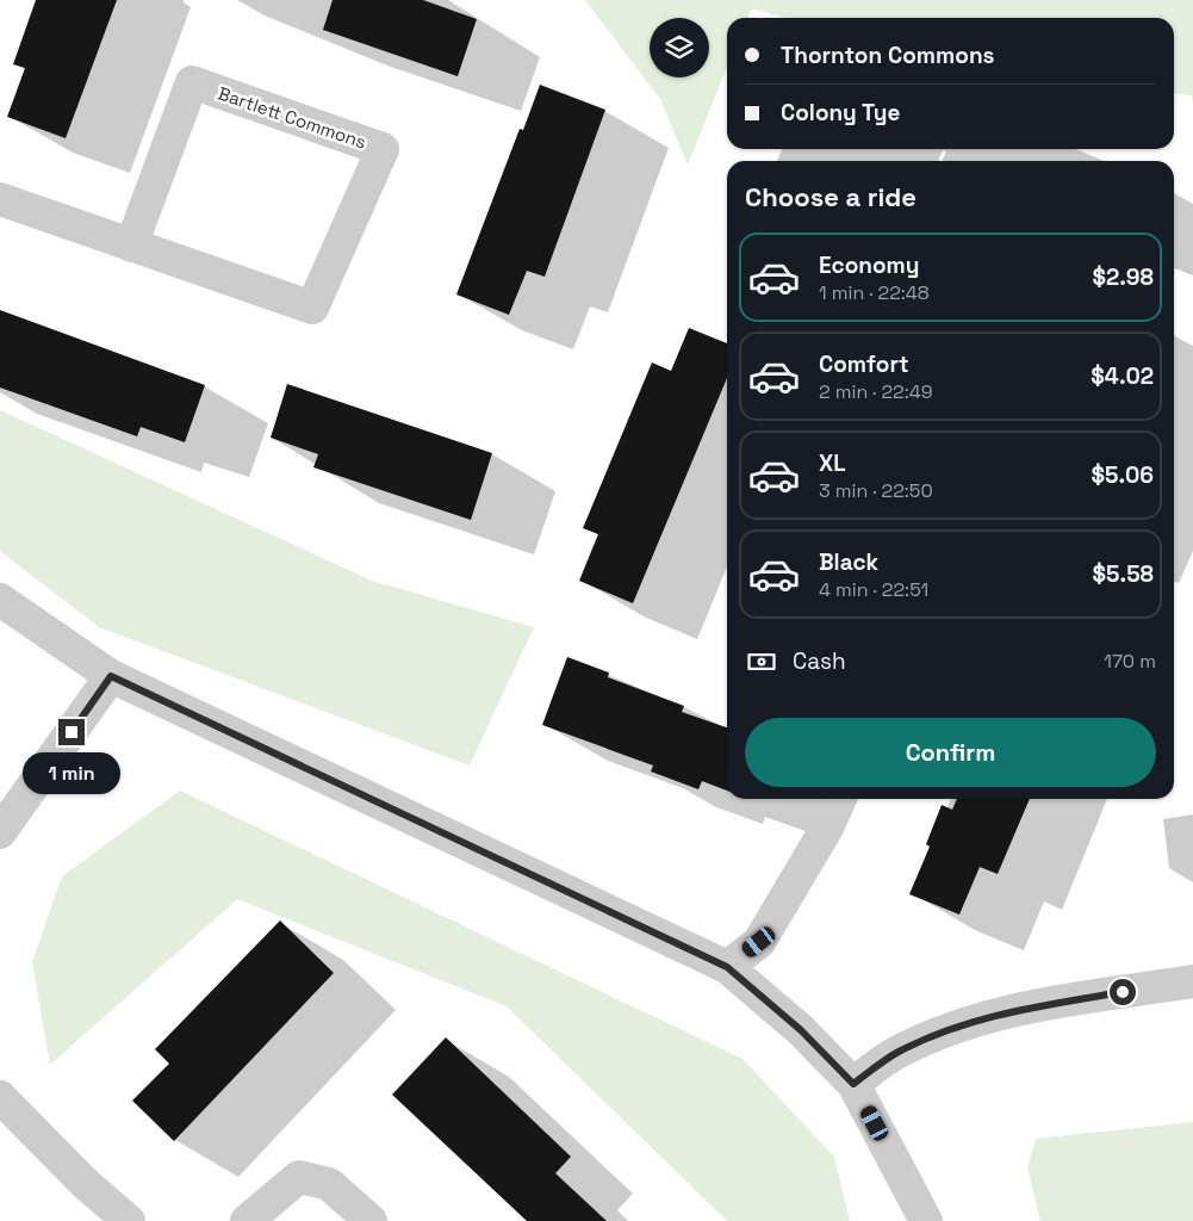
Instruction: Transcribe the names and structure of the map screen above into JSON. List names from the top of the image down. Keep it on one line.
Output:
{"streets":{"street":["Bartlett Commons"]},"page":{"banner":["Thornton Commons","Colony Tye"],"heading":"Choose a ride","list":[{"name":"Economy","note":"1 min · 22:48","value":"$2.98"},{"name":"Comfort","note":"2 min · 22:49","value":"$4.02"},{"name":"XL","note":"3 min · 22:50","value":"$5.06"},{"name":"Black","note":"4 min · 22:51","value":"$5.58"}],"pay":["Cash","170 m"],"buttons":"Confirm","bubble":"1 min"}}
